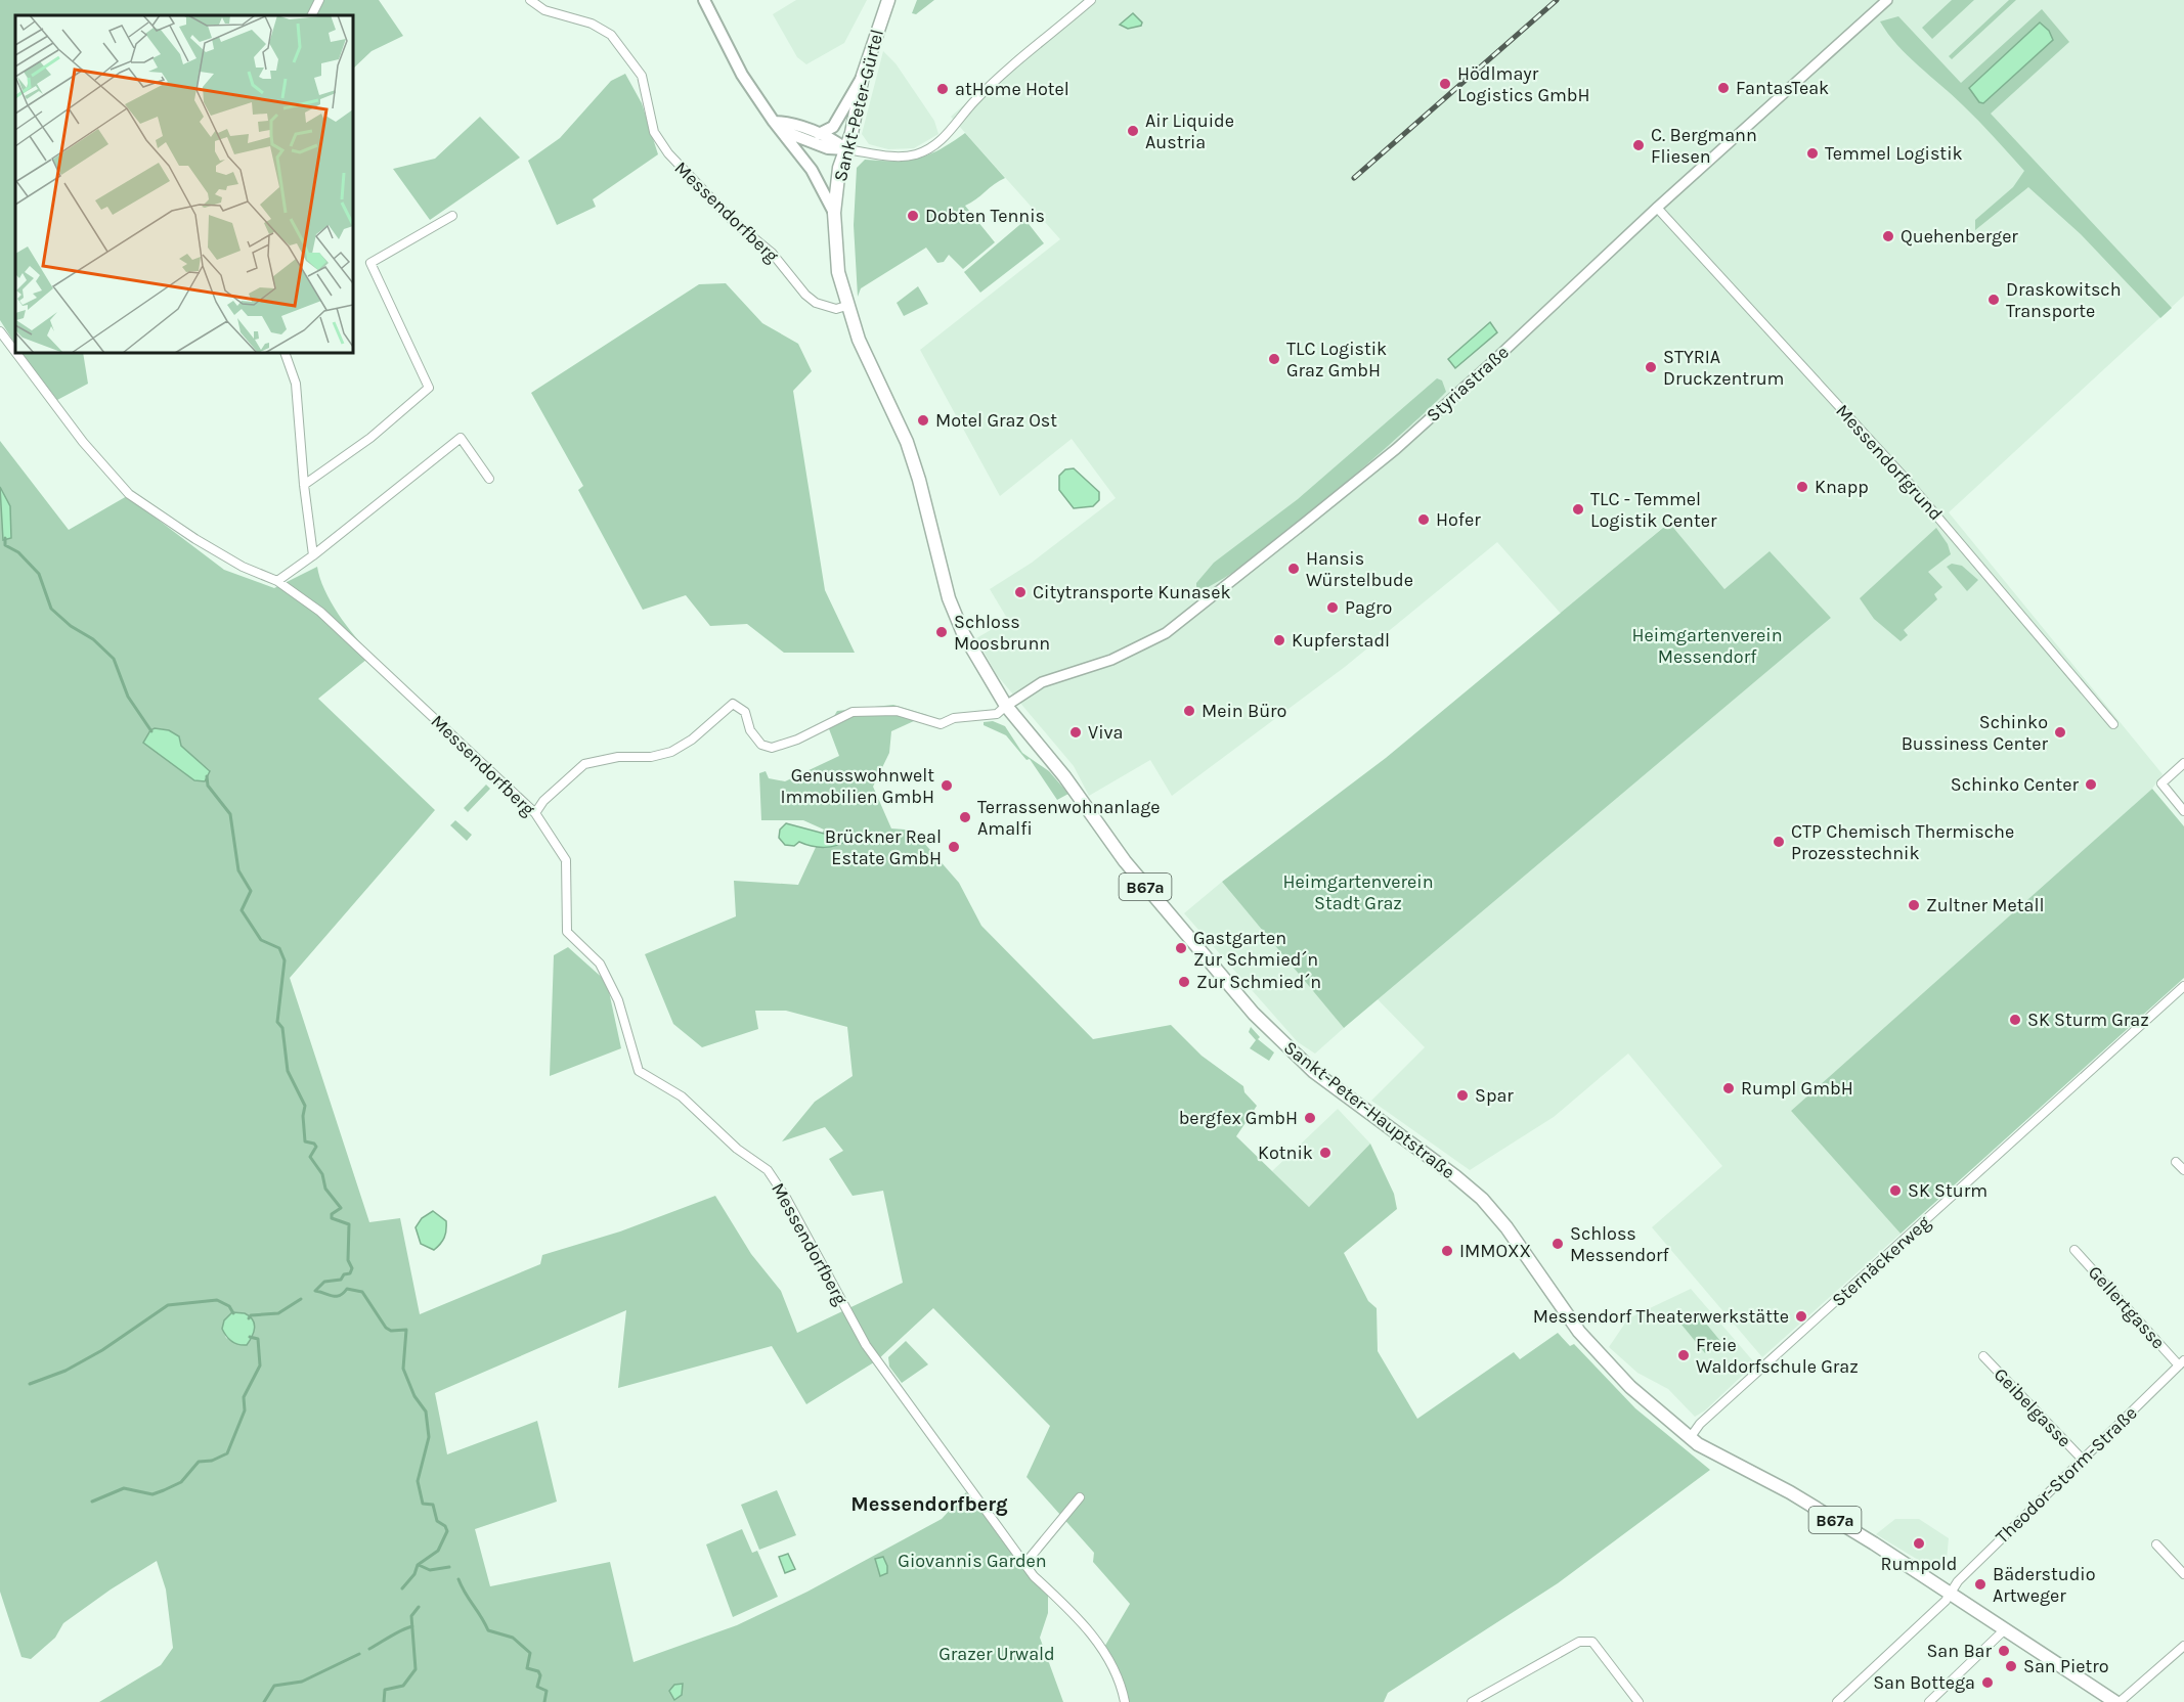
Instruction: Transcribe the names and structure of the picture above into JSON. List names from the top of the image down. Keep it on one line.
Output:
{"streets":{"main road":["Sankt-Peter-Gürtel","B67a","Sankt-Peter-Hauptstraße"],"street":["Messendorfberg","Styriastraße","Messendorfgrund","Sternäckerweg","Gellertgasse","Geibelgasse","Theodor-Storm-Straße"]},"crossings":[["Sankt-Peter-Gürtel","Sankt-Peter-Hauptstraße"],["Messendorfberg","Sankt-Peter-Hauptstraße"],["Styriastraße","Messendorfgrund"],["Styriastraße","Sankt-Peter-Hauptstraße"],["Sankt-Peter-Hauptstraße","Sternäckerweg"],["Sankt-Peter-Hauptstraße","Theodor-Storm-Straße"],["Gellertgasse","Theodor-Storm-Straße"],["Geibelgasse","Theodor-Storm-Straße"]],"districts":["Messendorfberg"],"parks":["Heimgartenverein Messendorf","Heimgartenverein Stadt Graz","Giovannis Garden","Grazer Urwald"],"places":["Hödlmayr Logistics GmbH","FantasTeak","atHome Hotel","Air Liquide Austria","C. Bergmann Fliesen","Temmel Logistik","Dobten Tennis","Quehenberger","Draskowitsch Transporte","TLC Logistik Graz GmbH","STYRIA Druckzentrum","Motel Graz Ost","Knapp","TLC - Temmel Logistik Center","Hofer","Hansis Würstelbude","Citytransporte Kunasek","Pagro","Schloss Moosbrunn","Kupferstadl","Mein Büro","Viva","Schinko Bussiness Center","Schinko Center","Genusswohnwelt Immobilien GmbH","Terrassenwohnanlage Amalfi","CTP Chemisch Thermische Prozesstechnik","Brückner Real Estate GmbH","Zultner Metall","Gastgarten Zur Schmied´n","Zur Schmied´n","SK Sturm Graz","Rumpl GmbH","Spar","bergfex GmbH","Kotnik","SK Sturm","Schloss Messendorf","IMMOXX","Messendorf Theaterwerkstätte","Freie Waldorfschule Graz","Rumpold","Bäderstudio Artweger","San Bar","San Pietro","San Bottega"]}
